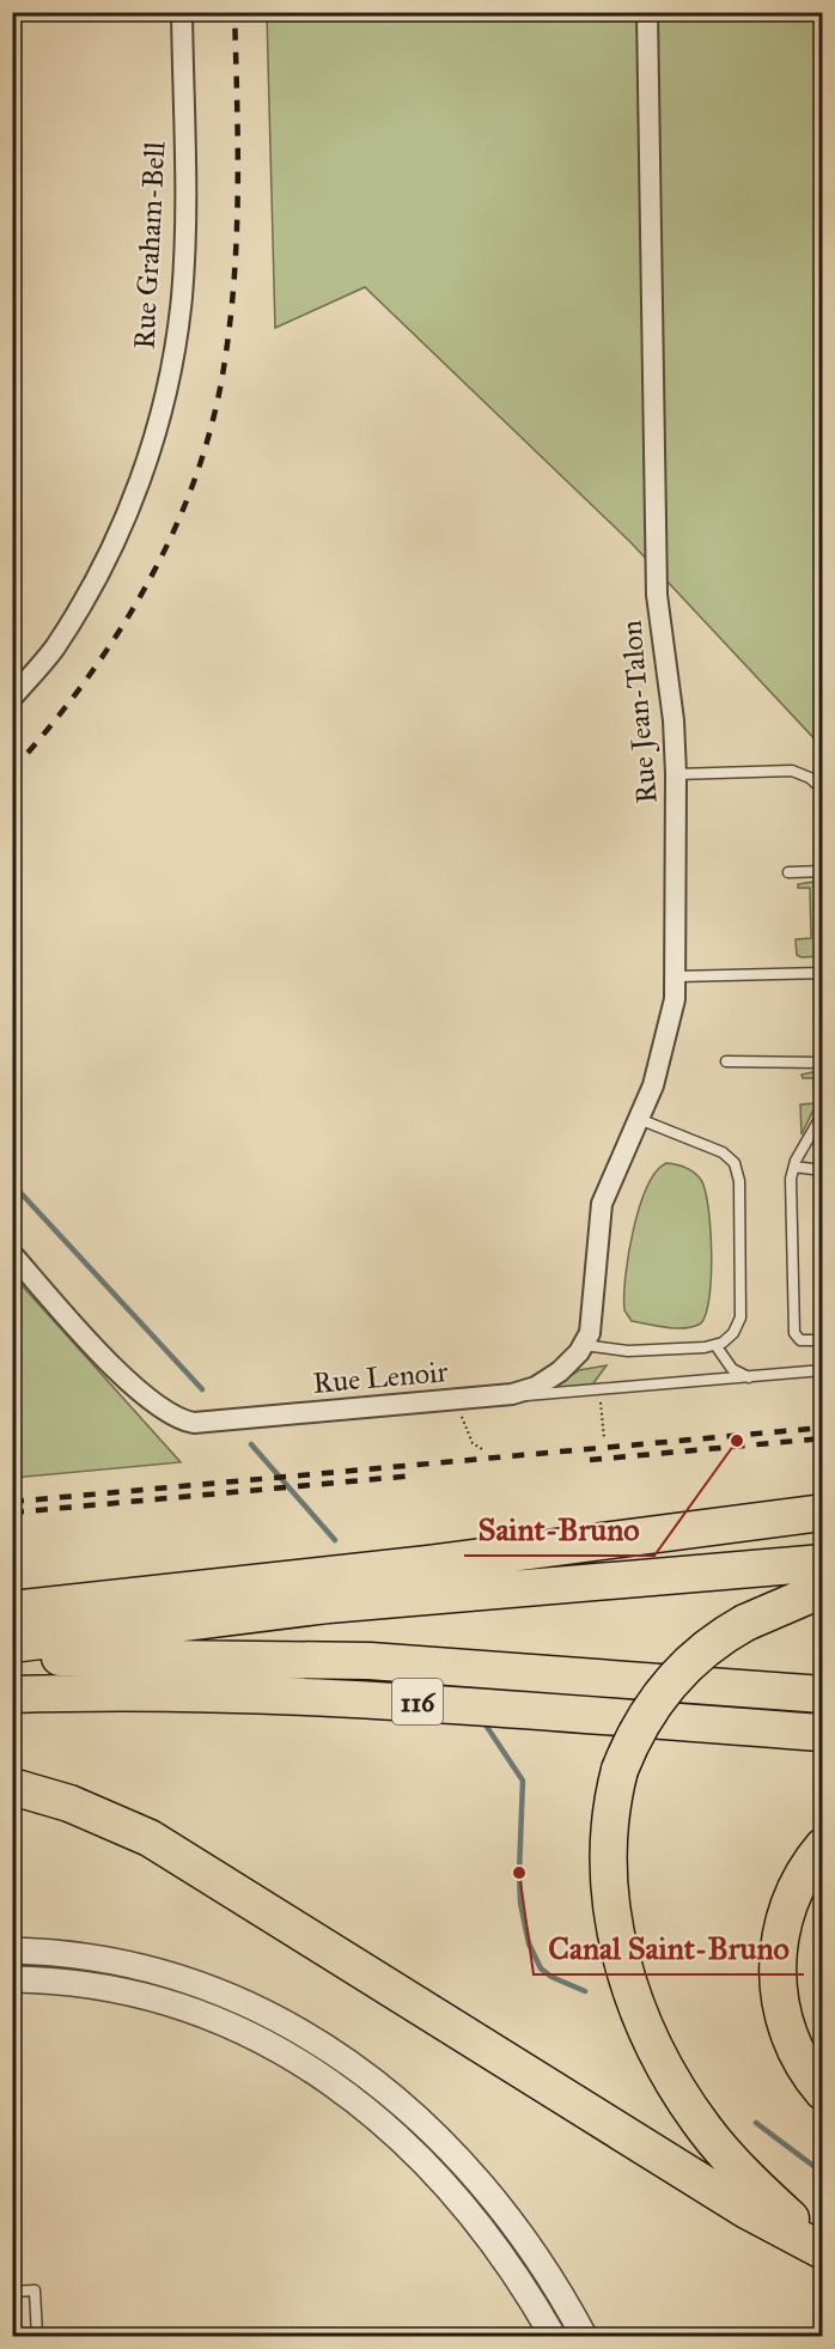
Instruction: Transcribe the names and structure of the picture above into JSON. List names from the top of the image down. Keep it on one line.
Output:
{"streets":{"highway":["116"],"street":["Rue Graham-Bell","Rue Jean-Talon","Rue Lenoir"]},"crossings":[["Rue Jean-Talon","Rue Lenoir"]],"places":["Saint-Bruno","Canal Saint-Bruno"]}
